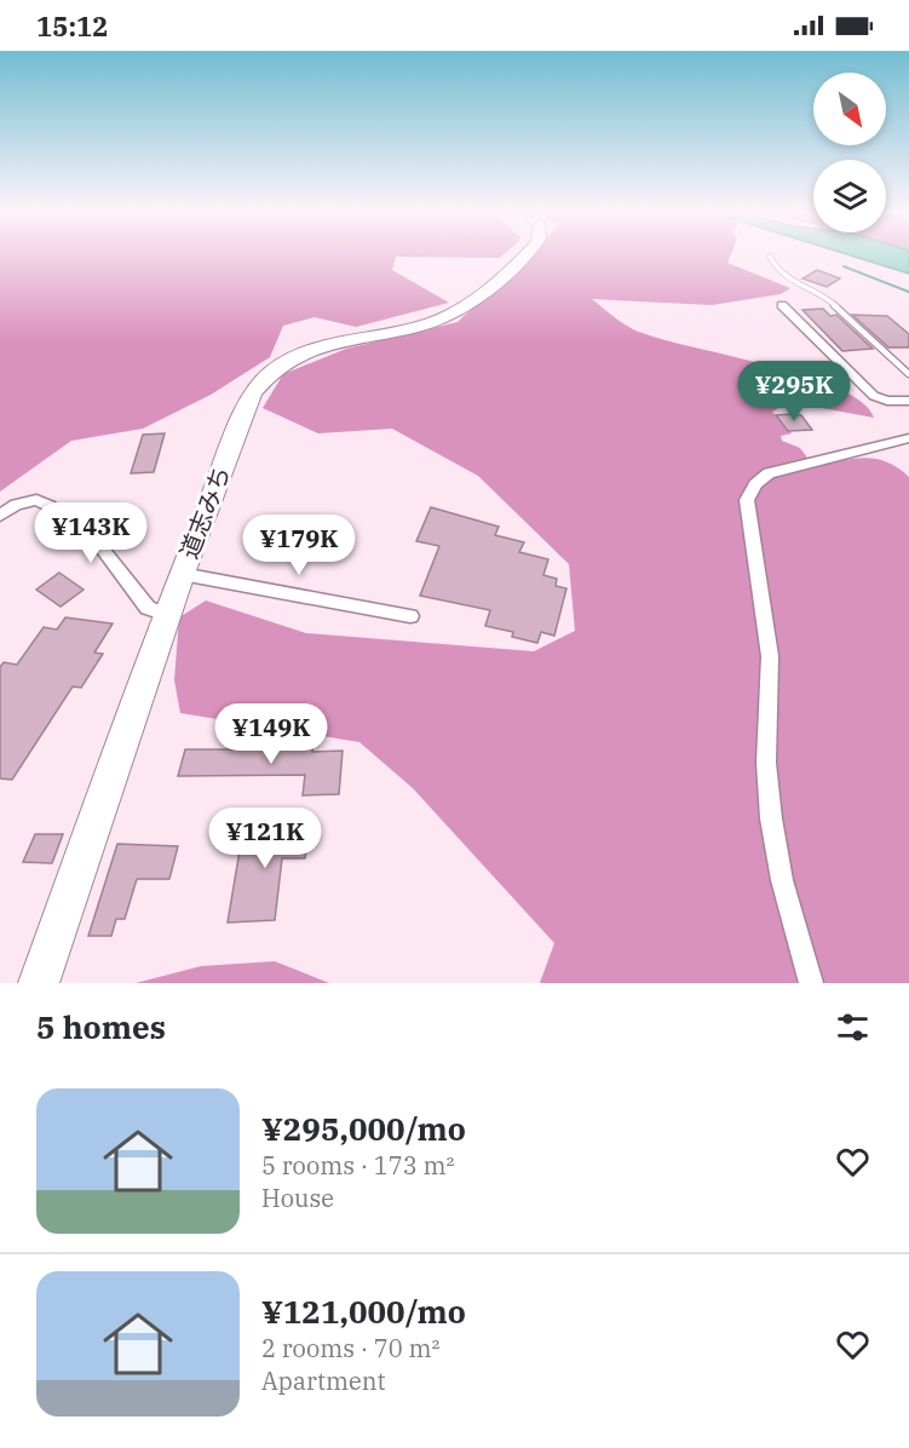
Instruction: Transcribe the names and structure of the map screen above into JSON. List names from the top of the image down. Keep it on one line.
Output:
{"streets":{"highway":["道志みち"]},"north":"bottom right","page":{"status":"15:12","price":["¥295K","¥143K","¥179K","¥149K","¥121K"],"heading":"5 homes","list":[{"name":"¥295,000/mo","note":"5 rooms · 173 m² · House"},{"name":"¥121,000/mo","note":"2 rooms · 70 m² · Apartment"}]}}
